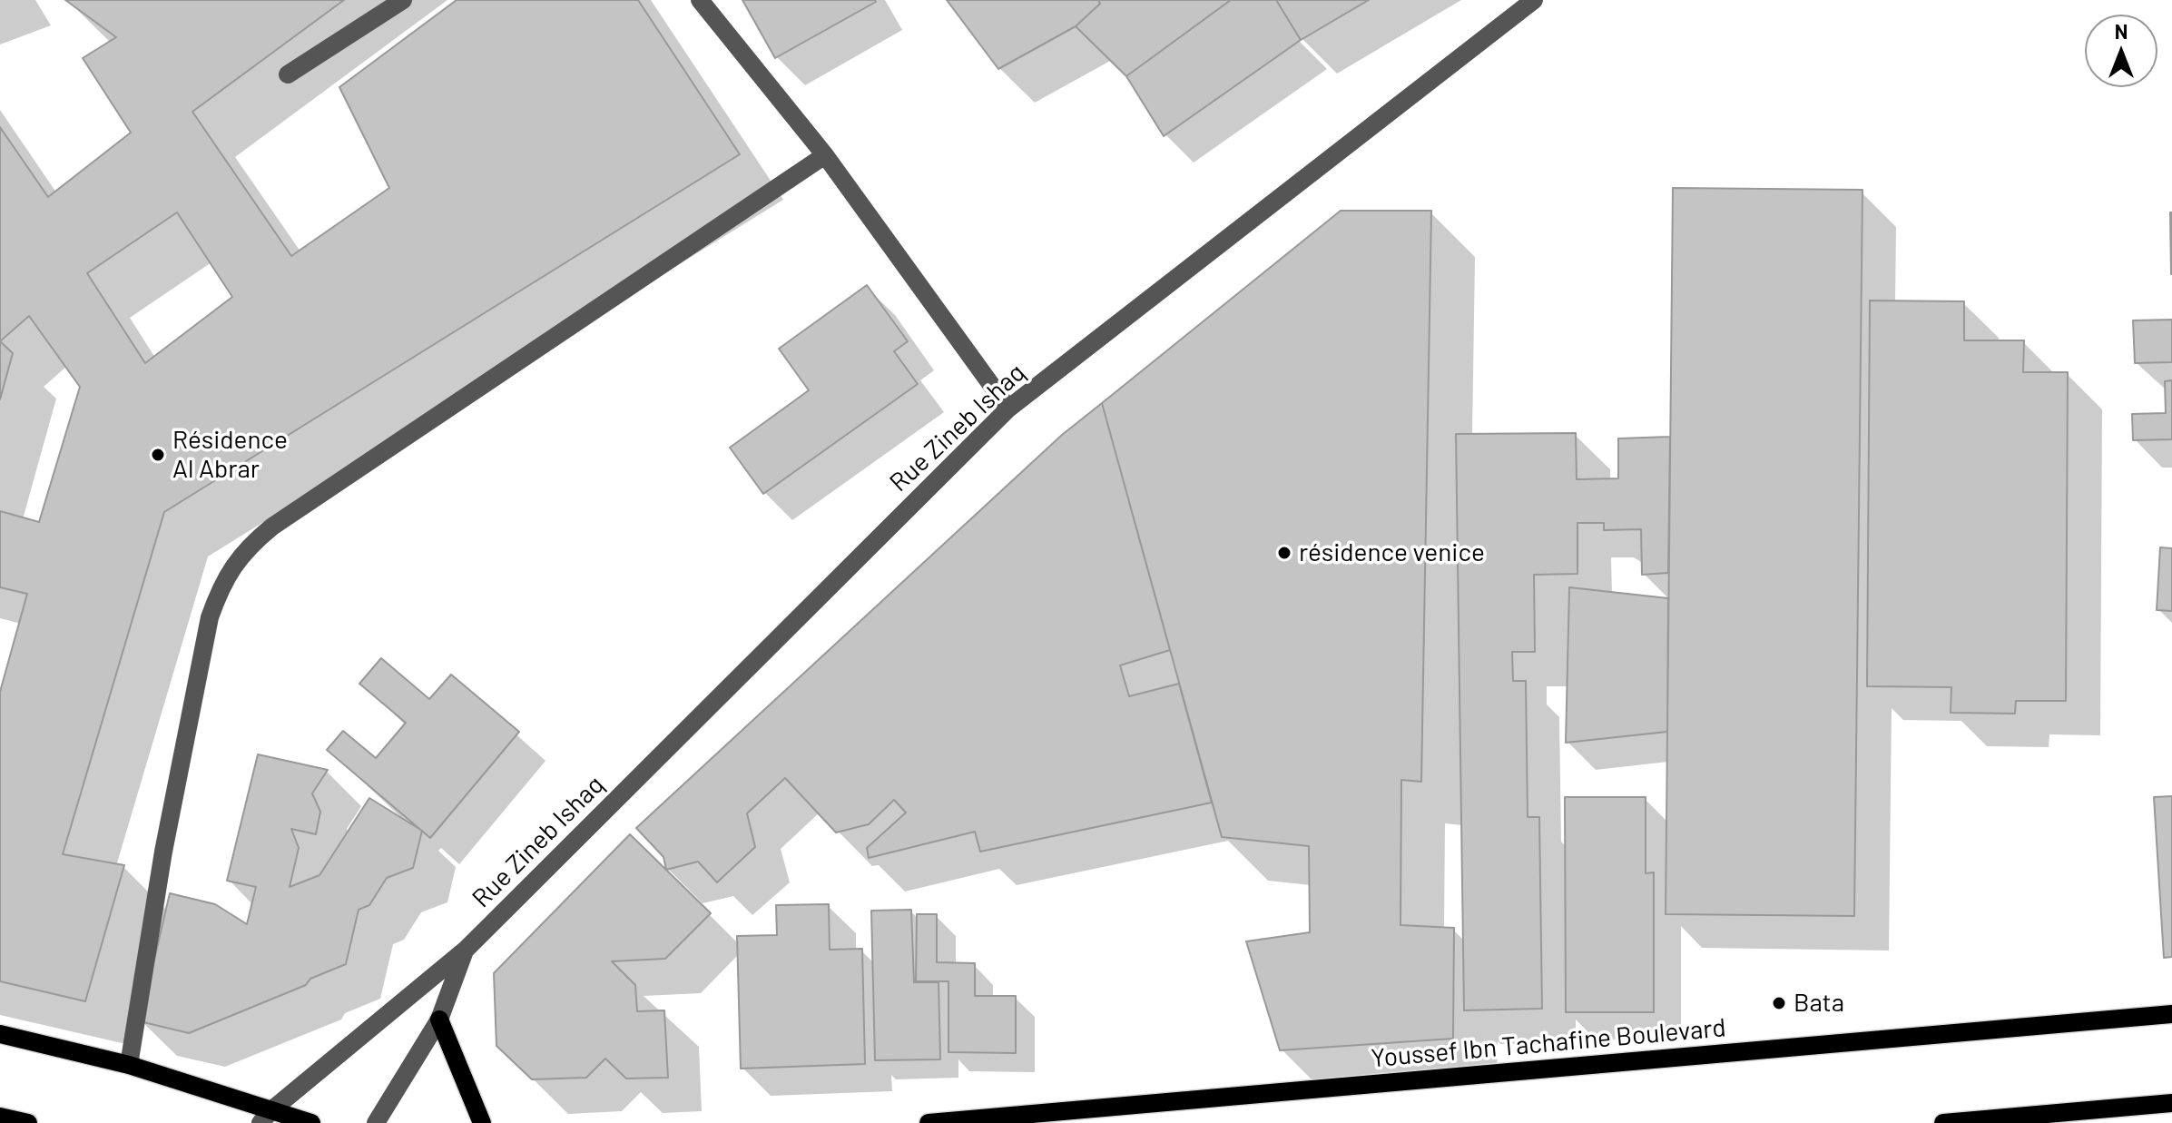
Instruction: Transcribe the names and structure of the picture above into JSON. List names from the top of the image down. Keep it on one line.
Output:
{"streets":{"main road":["Youssef Ibn Tachafine Boulevard"],"street":["Rue Zineb Ishaq"]},"places":["Résidence Al Abrar","résidence venice","Bata"],"north":"top"}
